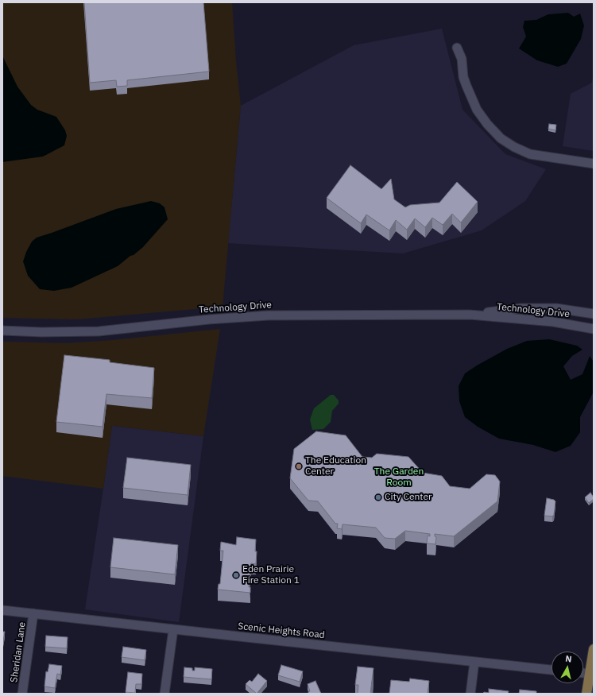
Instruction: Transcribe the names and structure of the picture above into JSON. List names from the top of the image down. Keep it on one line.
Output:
{"streets":{"street":["Technology Drive","Scenic Heights Road","Sheridan Lane"]},"crossings":[["Scenic Heights Road","Sheridan Lane"]],"parks":["The Garden Room"],"places":["The Education Center","City Center","Eden Prairie Fire Station 1"],"north":"top"}
